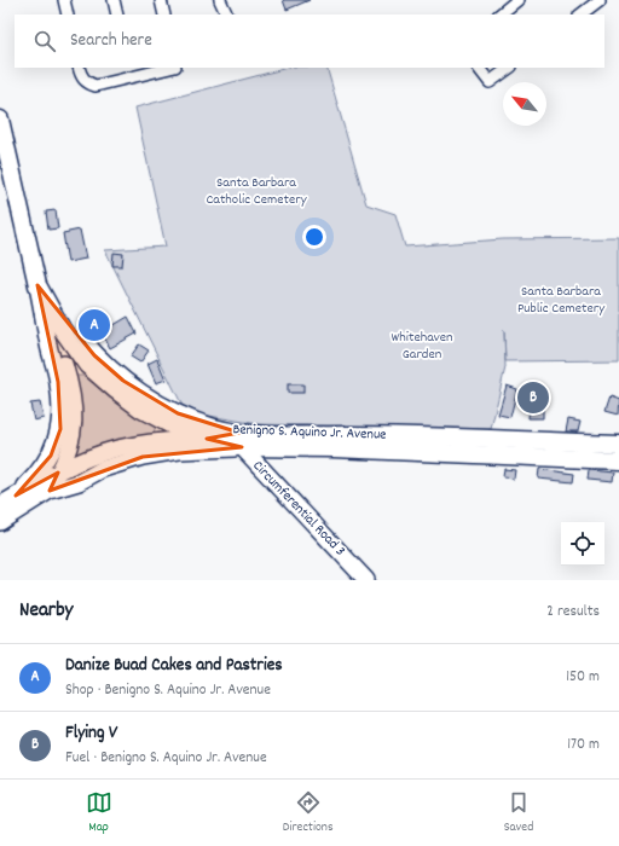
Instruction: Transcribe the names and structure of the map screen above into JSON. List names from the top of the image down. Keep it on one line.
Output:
{"streets":{"main road":["Benigno S. Aquino Jr. Avenue","Circumferential Road 3"]},"crossings":[["Benigno S. Aquino Jr. Avenue","Circumferential Road 3"]],"parks":["Santa Barbara Catholic Cemetery","Santa Barbara Public Cemetery","Whitehaven Garden"],"north":"top left","page":{"search":"Search here","pins":["A","B"],"heading":["Nearby","2 results"],"list":[{"mark":"A","name":"Danize Buad Cakes and Pastries","note":"Shop · Benigno S. Aquino Jr. Avenue","value":"150 m"},{"mark":"B","name":"Flying V","note":"Fuel · Benigno S. Aquino Jr. Avenue","value":"170 m"}],"nav":["Map","Directions","Saved"]}}
